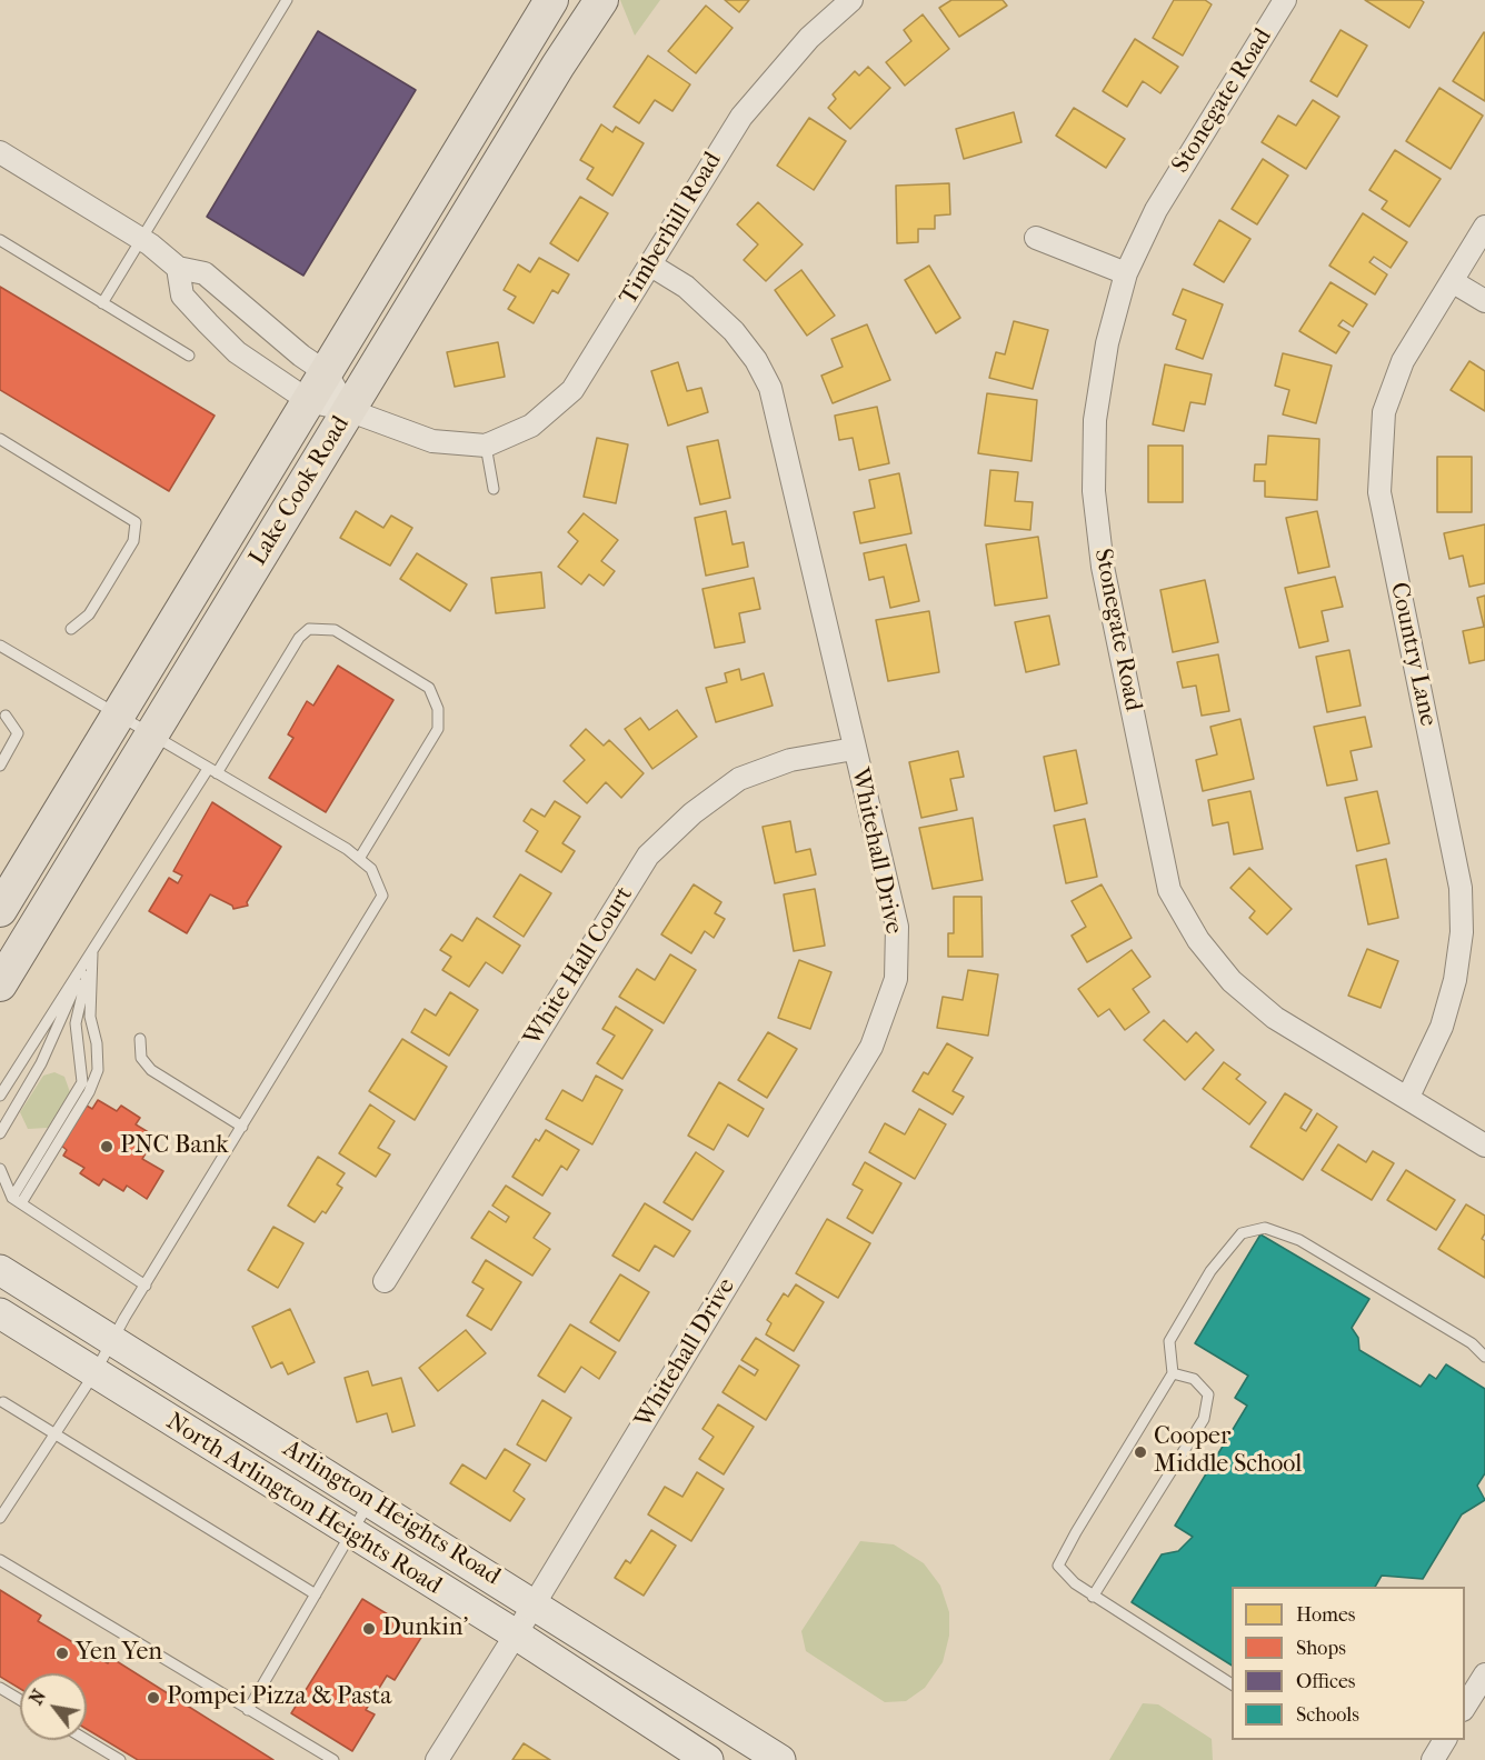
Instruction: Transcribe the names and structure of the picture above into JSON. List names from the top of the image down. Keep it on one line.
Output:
{"streets":{"main road":["Lake Cook Road","North Arlington Heights Road","Arlington Heights Road"],"street":["Stonegate Road","Timberhill Road","Country Lane","Whitehall Drive","White Hall Court"]},"crossings":[["Stonegate Road","Country Lane"],["Timberhill Road","Lake Cook Road"],["Timberhill Road","Whitehall Drive"],["Whitehall Drive","White Hall Court"],["Whitehall Drive","North Arlington Heights Road"],["Whitehall Drive","Arlington Heights Road"]],"places":["PNC Bank","Cooper Middle School","Dunkin'","Yen Yen","Pompei Pizza & Pasta"],"legend":["Homes","Shops","Offices","Schools"],"north":"top left"}
